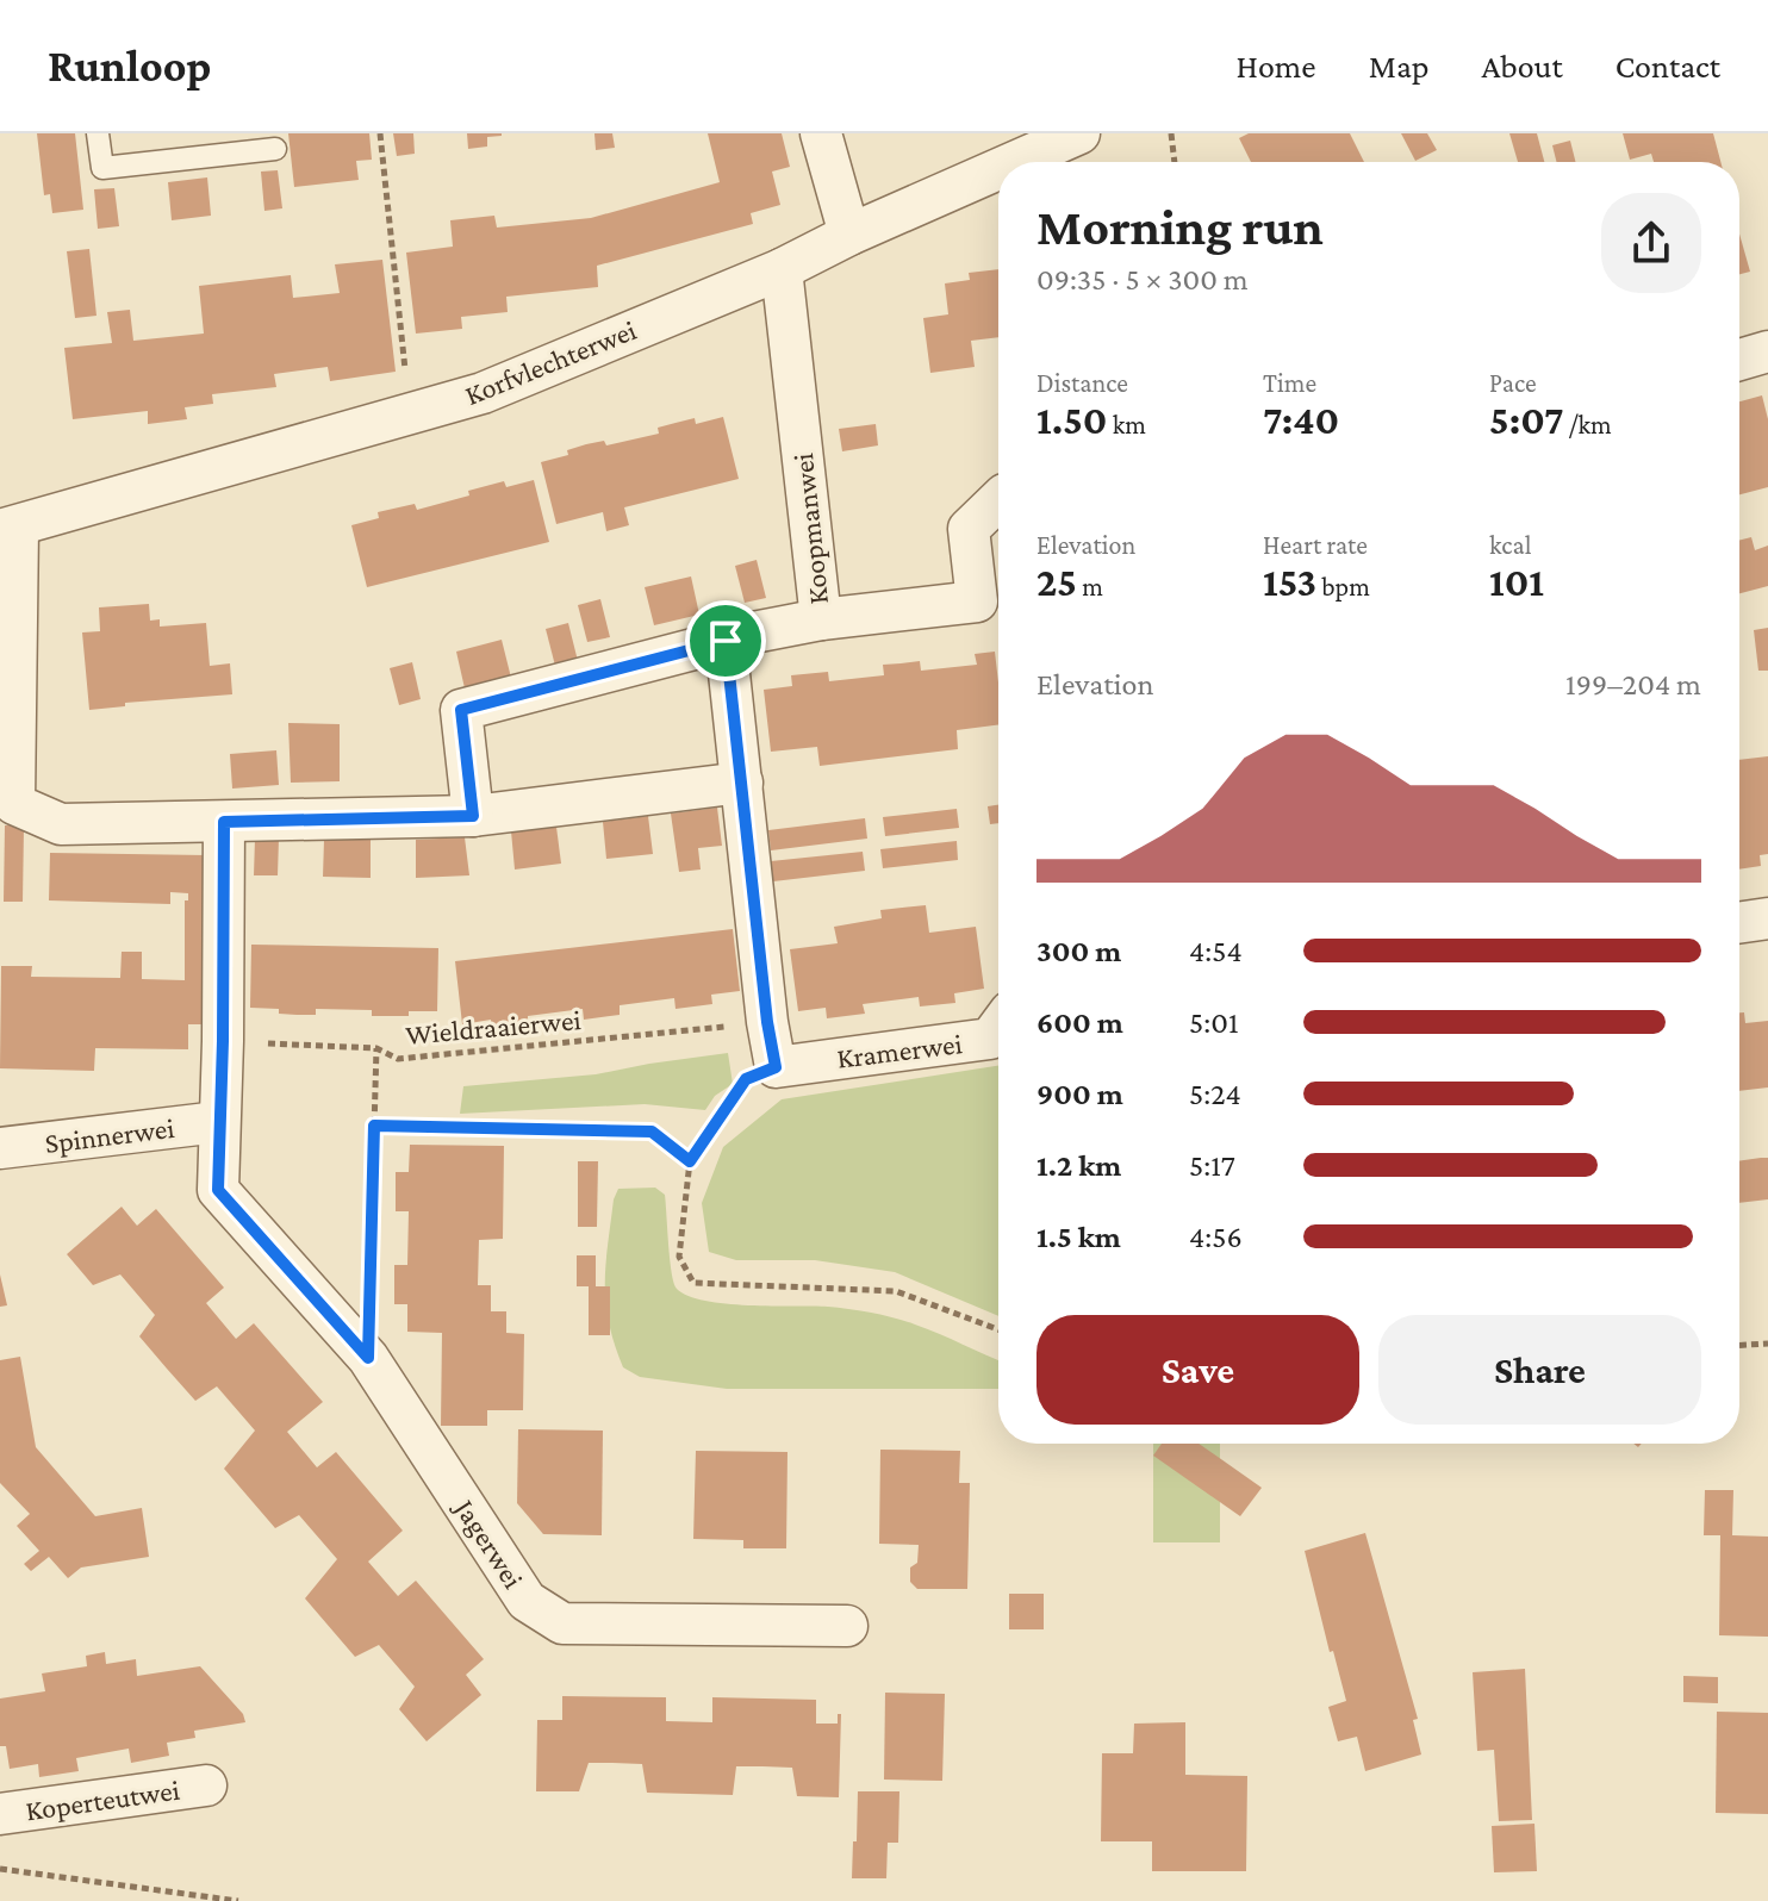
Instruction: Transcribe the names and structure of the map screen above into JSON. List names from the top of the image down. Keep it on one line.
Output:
{"streets":{"street":["Korfvlechterwei","Koopmanwei","Kramerwei","Spinnerwei","Jagerwei","Koperteutwei"],"path":["Wieldraaierwei"]},"crossings":[["Korfvlechterwei","Koopmanwei"],["Wieldraaierwei","Jagerwei"],["Spinnerwei","Jagerwei"]],"page":{"header":"Runloop","nav":["Home","Map","About","Contact"],"heading":["Morning run","09:35 · 5 × 300 m"],"stats":[["Distance","1.50 km"],["Time","7:40"],["Pace","5:07 /km"],["Elevation","25 m"],["Heart rate","153 bpm"],["kcal","101"]],"chart":["Elevation","199–204 m"],"list":[{"name":"300 m","note":"4:54"},{"name":"600 m","note":"5:01"},{"name":"900 m","note":"5:24"},{"name":"1.2 km","note":"5:17"},{"name":"1.5 km","note":"4:56"}],"buttons":["Save","Share"]}}
